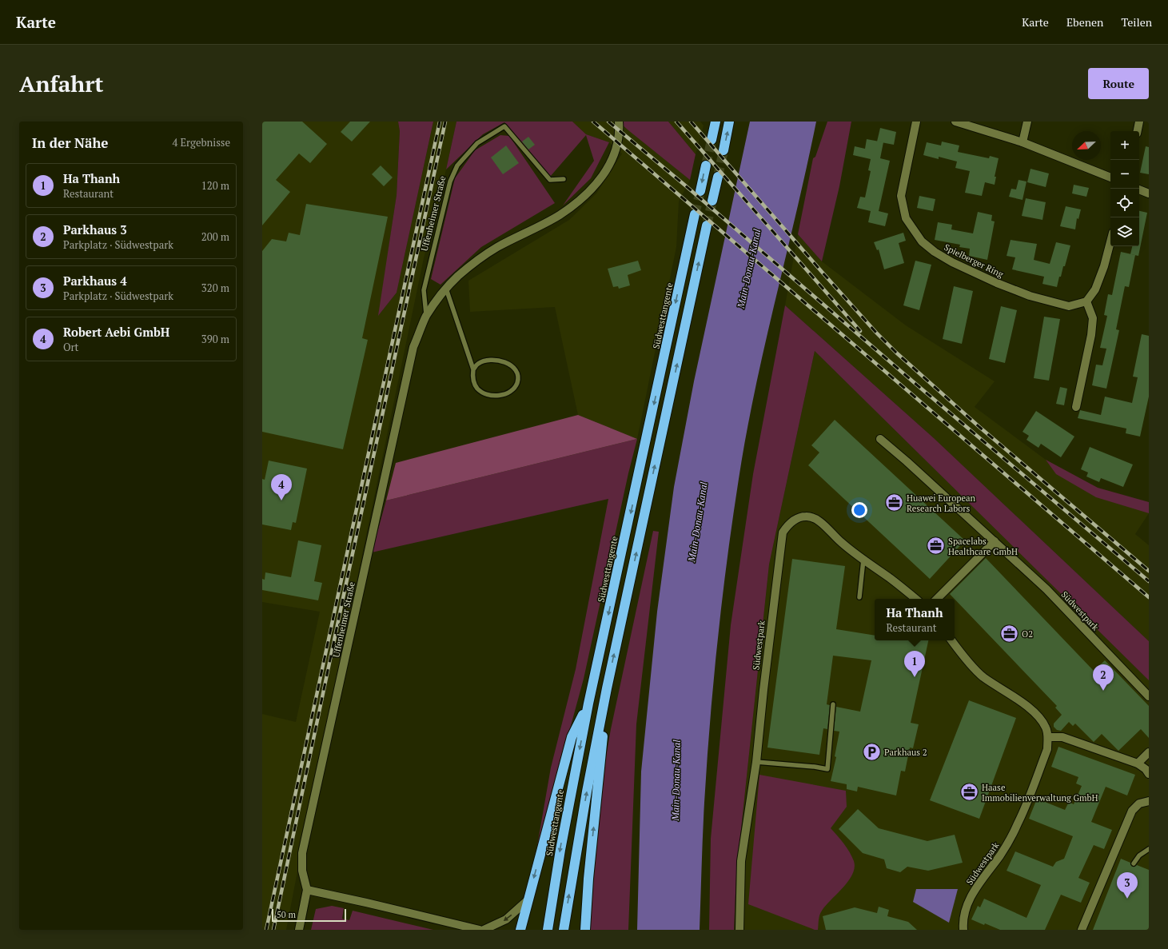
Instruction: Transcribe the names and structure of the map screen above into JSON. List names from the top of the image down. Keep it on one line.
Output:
{"streets":{"highway":["Südwesttangente"],"street":["Uffenheimer Straße","Spielberger Ring","Südwestpark"]},"water":["Main-Donau-Kanal"],"places":{"office":["Huawei European Research Labors","Spacelabs Healthcare GmbH","O2","Haase Immobilienverwaltung GmbH"],"parking":["Parkhaus 2"]},"scale_bar":"50 m","north":"bottom left","page":{"header":"Karte","nav":["Karte","Ebenen","Teilen"],"buttons":"Route","title":"Anfahrt","heading":["In der Nähe","4 Ergebnisse"],"map_buttons":["+","−"],"list":[{"mark":"1","name":"Ha Thanh","note":"Restaurant","value":"120 m"},{"mark":"2","name":"Parkhaus 3","note":"Parkplatz · Südwestpark","value":"200 m"},{"mark":"3","name":"Parkhaus 4","note":"Parkplatz · Südwestpark","value":"320 m"},{"mark":"4","name":"Robert Aebi GmbH","note":"Ort","value":"390 m"}],"pins":["4","1","2","3"],"popup":["Ha Thanh","Restaurant"],"scale":"50 m"}}
